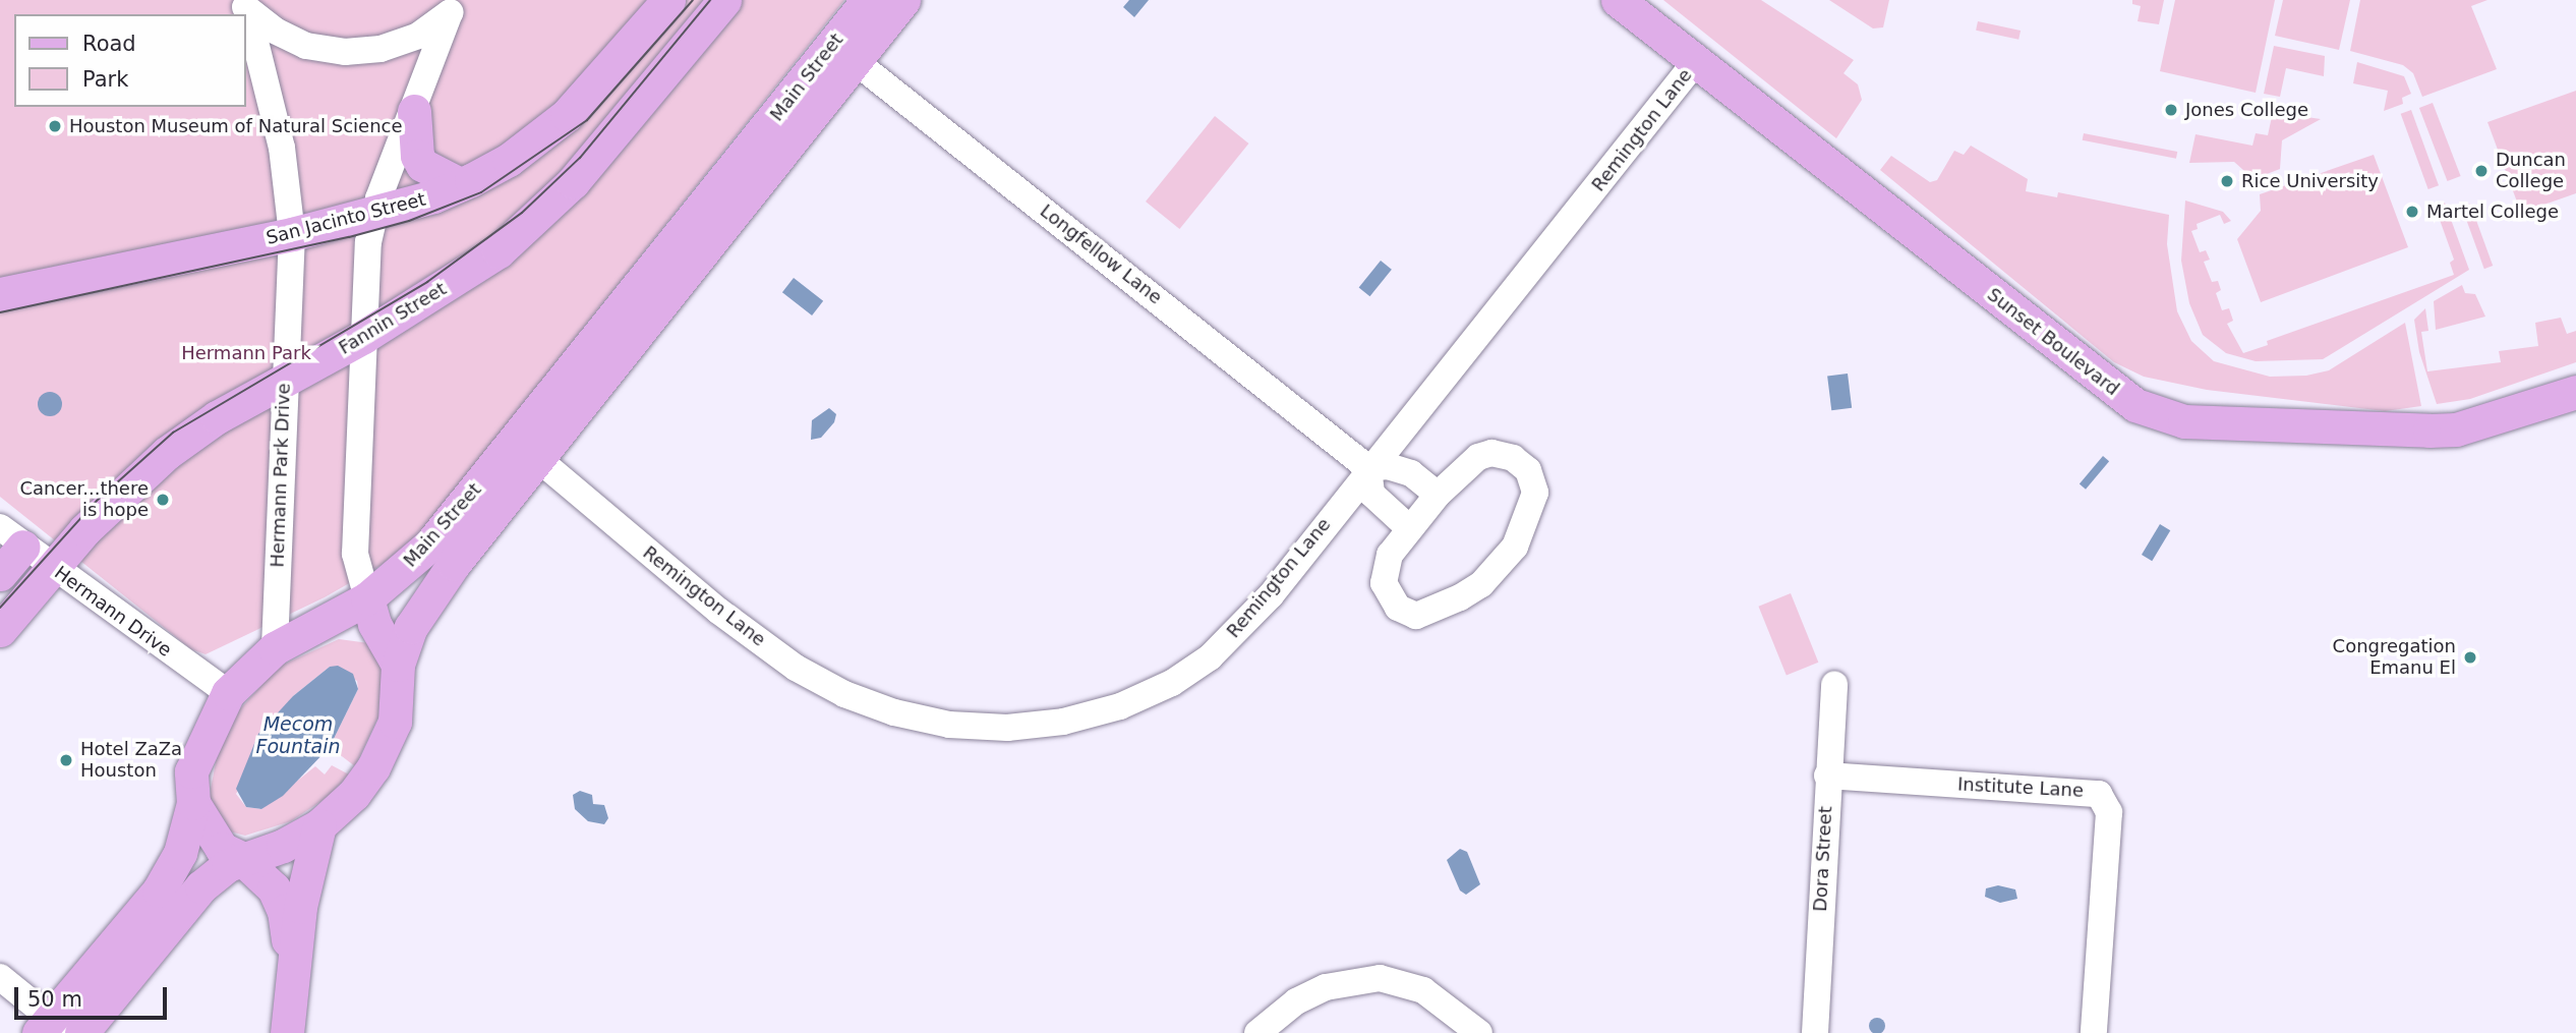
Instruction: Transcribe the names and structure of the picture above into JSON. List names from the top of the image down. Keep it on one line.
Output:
{"streets":{"main road":["Main Street","San Jacinto Street","Fannin Street","Sunset Boulevard"],"street":["Remington Lane","Longfellow Lane","Hermann Park Drive","Hermann Drive","Institute Lane","Dora Street"]},"crossings":[["Main Street","Remington Lane"],["Main Street","Longfellow Lane"],["Main Street","Hermann Park Drive"],["Main Street","Hermann Drive"],["Remington Lane","Longfellow Lane"],["Remington Lane","Sunset Boulevard"],["San Jacinto Street","Hermann Park Drive"],["Fannin Street","Hermann Park Drive"],["Fannin Street","Hermann Drive"],["Hermann Park Drive","Hermann Drive"],["Institute Lane","Dora Street"]],"water":["Mecom Fountain"],"parks":["Hermann Park"],"places":["Jones College","Houston Museum of Natural Science","Duncan College","Rice University","Martel College","Cancer...there is hope","Congregation Emanu El","Hotel ZaZa Houston"],"legend":["Road","Park"],"scale_bar":"50 m"}
